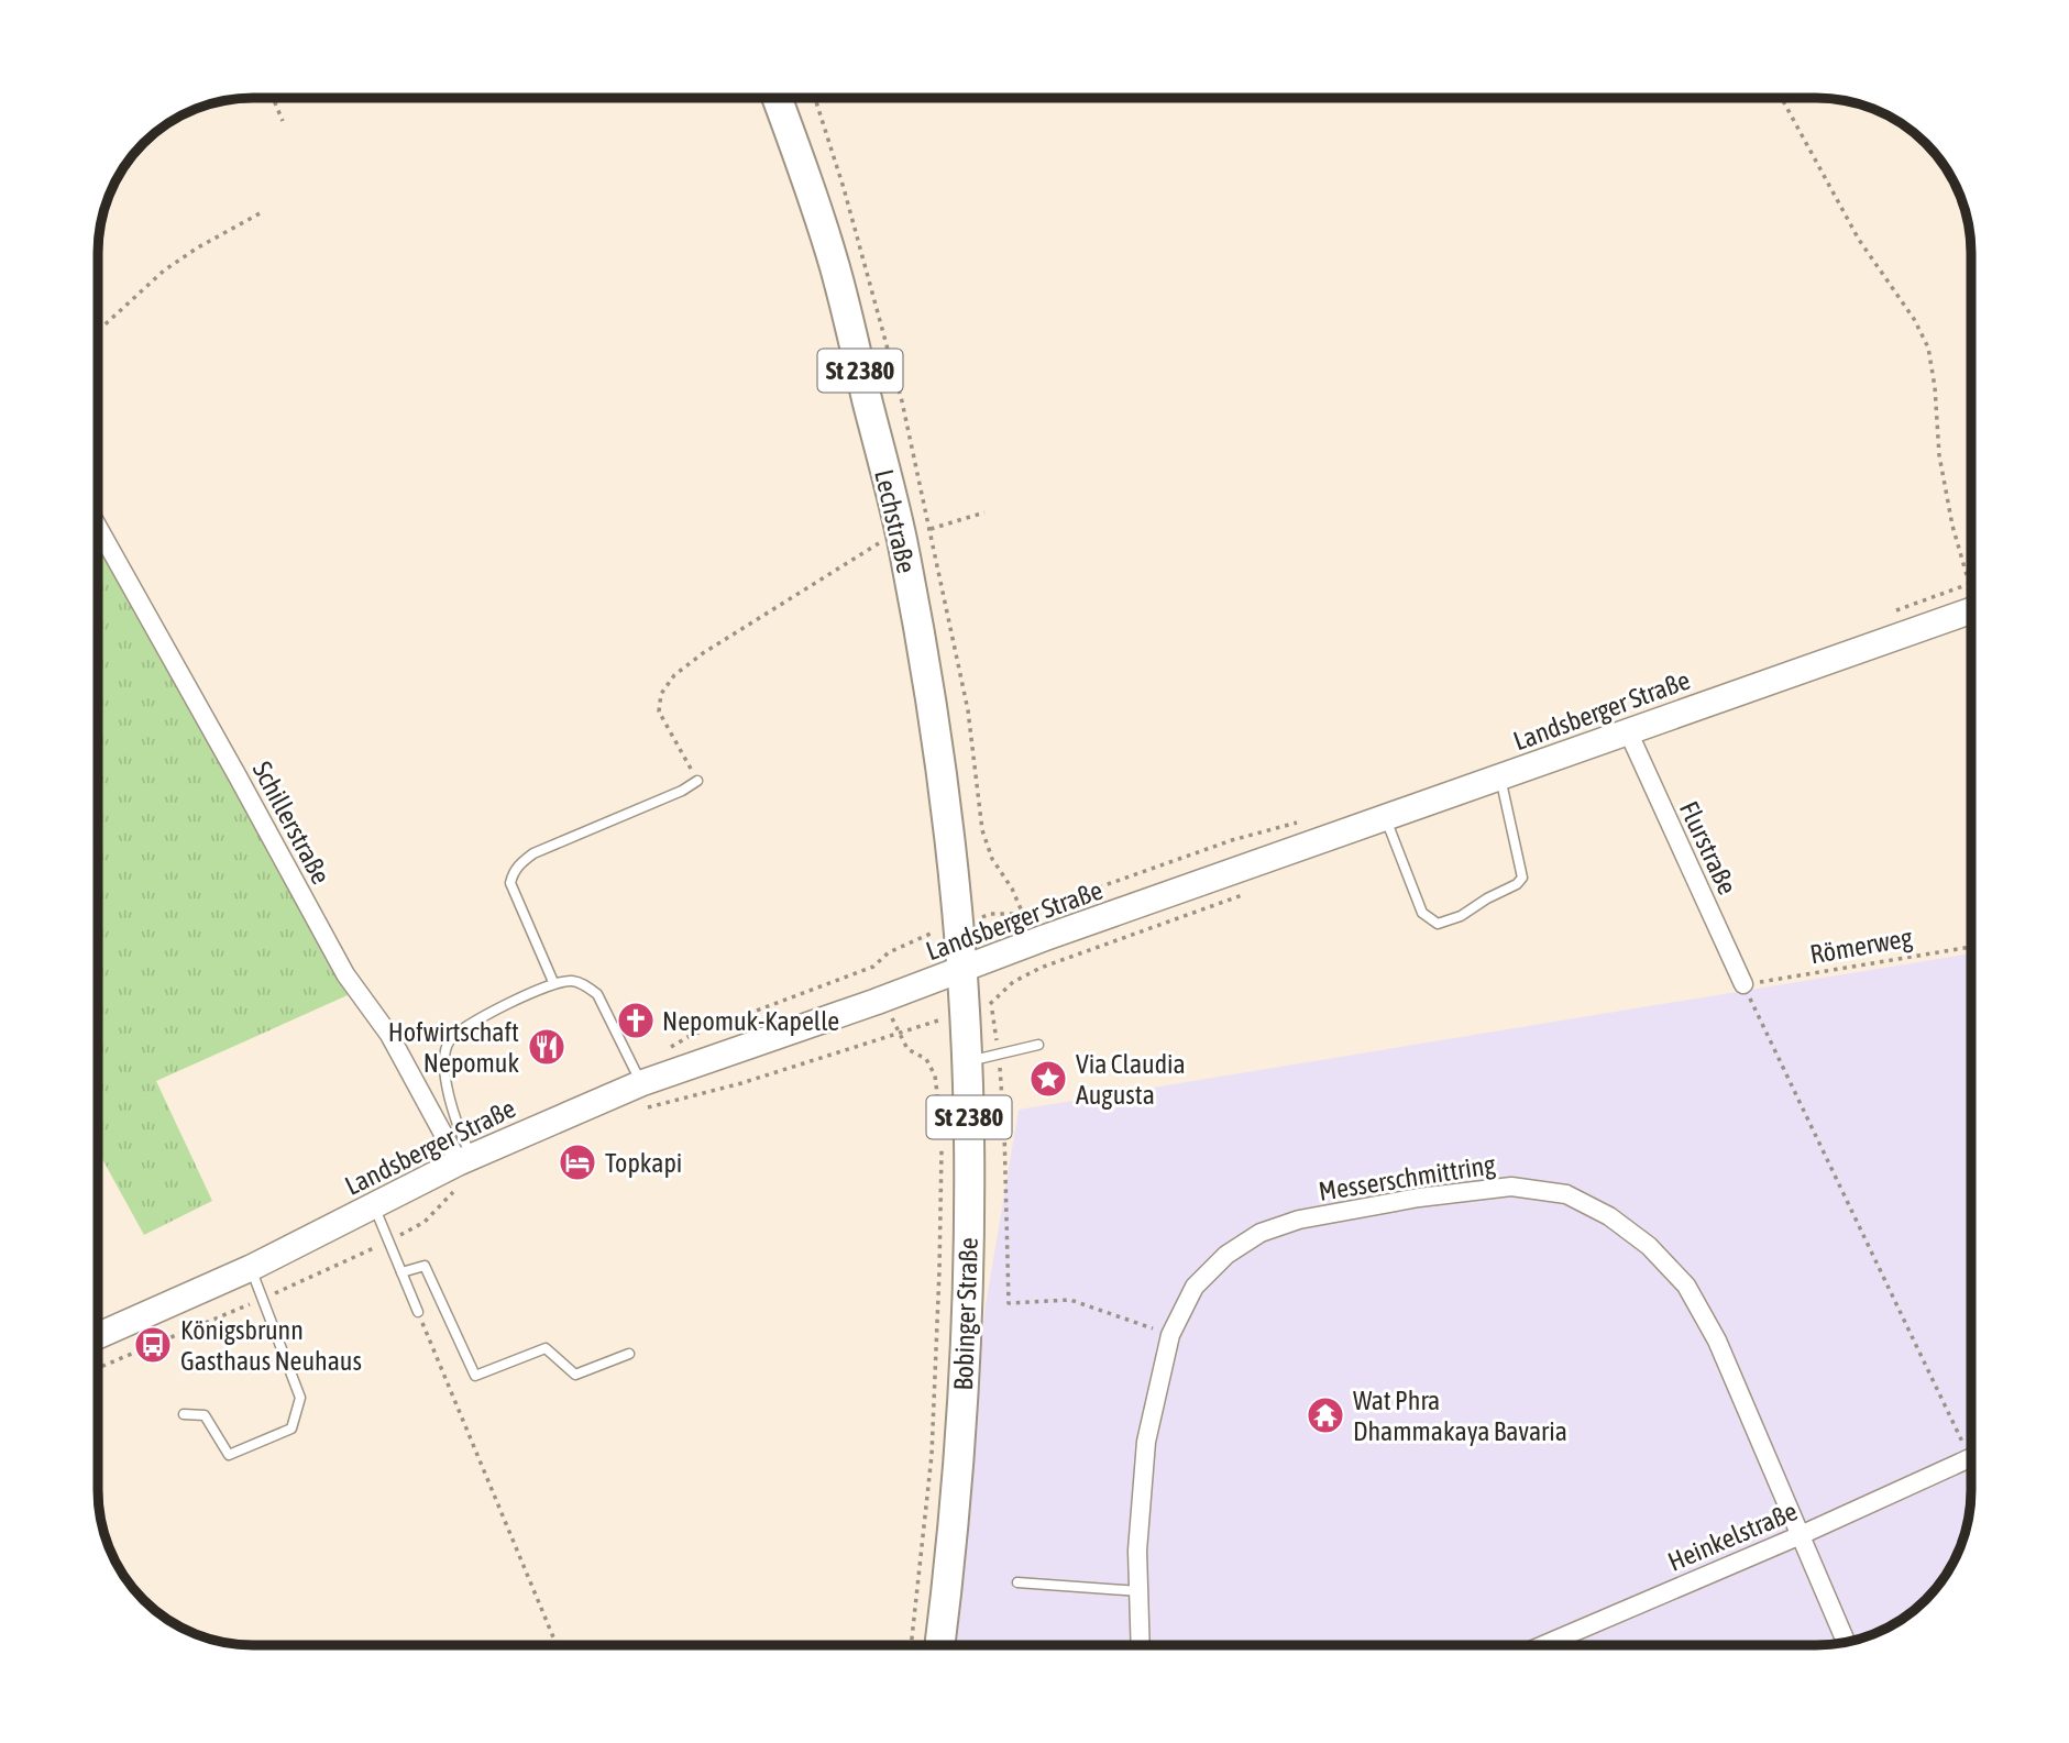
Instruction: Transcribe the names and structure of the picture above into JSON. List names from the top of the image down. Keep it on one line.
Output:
{"streets":{"main road":["St 2380","Lechstraße","Bobinger Straße"],"street":["Landsberger Straße","Schillerstraße","Flurstraße","Messerschmittring","Heinkelstraße"],"path":["Römerweg"]},"crossings":[["Lechstraße","Landsberger Straße"],["Lechstraße","Bobinger Straße"],["Landsberger Straße","Schillerstraße"],["Landsberger Straße","Flurstraße"],["Landsberger Straße","Bobinger Straße"],["Flurstraße","Römerweg"],["Messerschmittring","Heinkelstraße"]],"places":{"church":["Nepomuk-Kapelle"],"restaurant":["Hofwirtschaft Nepomuk"],"place":["Via Claudia Augusta"],"hotel":["Topkapi"],"bus stop":["Königsbrunn Gasthaus Neuhaus"],"temple":["Wat Phra Dhammakaya Bavaria"]}}
